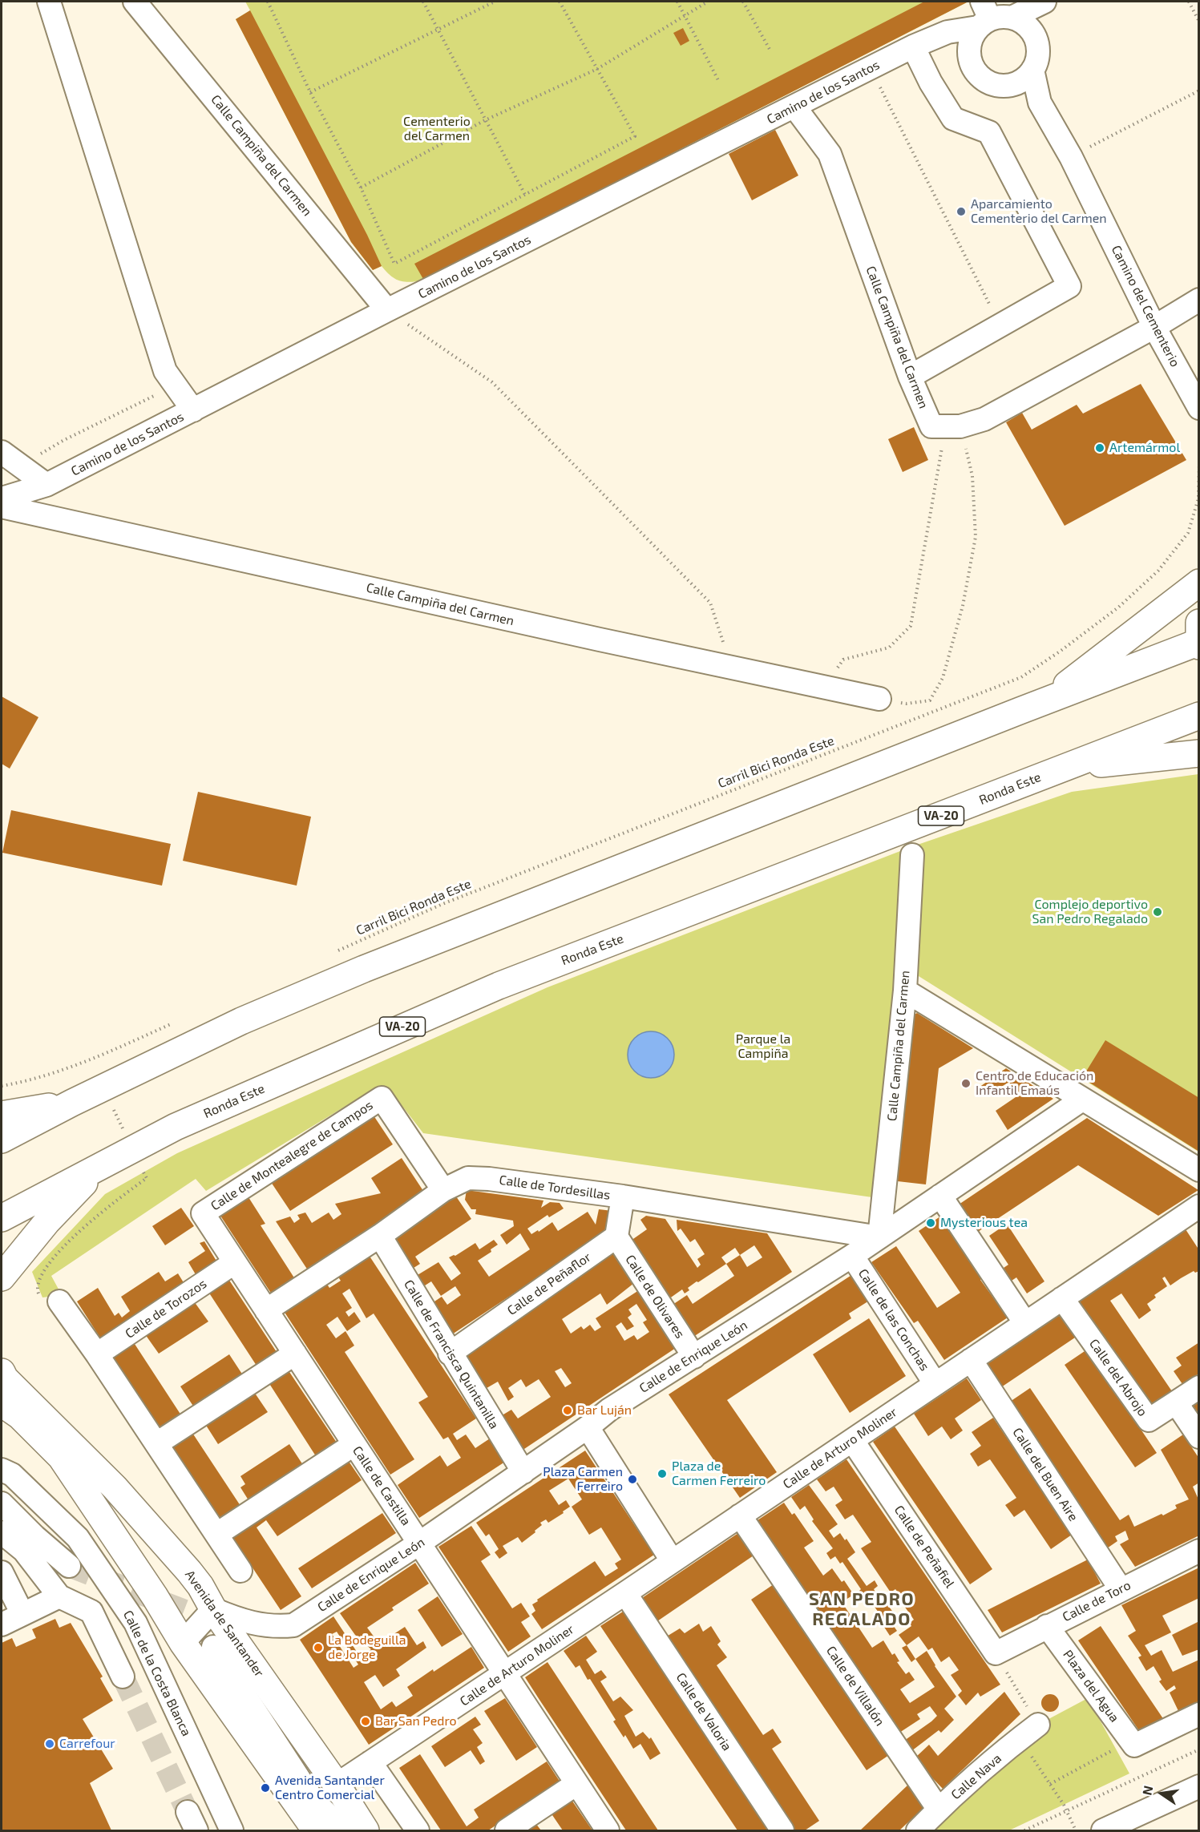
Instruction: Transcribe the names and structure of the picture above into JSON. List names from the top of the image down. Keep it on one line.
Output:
{"streets":{"main road":["Ronda Este","VA-20","Avenida de Santander"],"street":["Camino de los Santos","Calle Campiña del Carmen","Camino del Cementerio","Calle de Montealegre de Campos","Calle de Tordesillas","Calle de Peñaflor","Calle de Olivares","Calle de Torozos","Calle de las Conchas","Calle de Francisca Quintanilla","Calle de Enrique León","Calle del Abrojo","Calle de Arturo Moliner","Calle del Buen Aire","Calle de Castilla","Calle de Peñafiel","Calle de Toro","Calle de la Costa Blanca","Calle de Villalón","Plaza del Agua","Calle de Valoria","Calle Nava"],"path":["Carril Bici Ronda Este"]},"crossings":[["Camino de los Santos","Calle Campiña del Carmen"],["Camino de los Santos","Camino del Cementerio"],["Calle Campiña del Carmen","Calle de Tordesillas"],["Calle Campiña del Carmen","Calle de Enrique León"],["Calle de Montealegre de Campos","Calle de Tordesillas"],["Calle de Montealegre de Campos","Calle de Castilla"],["Calle de Tordesillas","Calle de Francisca Quintanilla"],["Calle de Tordesillas","Calle de Enrique León"],["Calle de Tordesillas","Calle de Castilla"],["Calle de Peñaflor","Calle de Olivares"],["Calle de Peñaflor","Calle de Francisca Quintanilla"],["Calle de Olivares","Calle de Enrique León"],["Calle de Torozos","Calle de Castilla"],["Calle de las Conchas","Calle de Enrique León"],["Calle de las Conchas","Calle de Arturo Moliner"],["Calle de Francisca Quintanilla","Calle de Enrique León"],["Calle de Enrique León","Calle de Castilla"],["Calle de Enrique León","Avenida de Santander"],["Calle del Abrojo","Calle de Arturo Moliner"],["Calle de Arturo Moliner","Calle del Buen Aire"],["Calle de Arturo Moliner","Calle de Castilla"],["Calle de Arturo Moliner","Calle de Peñafiel"],["Calle de Arturo Moliner","Avenida de Santander"],["Calle de Arturo Moliner","Calle de Villalón"],["Calle de Arturo Moliner","Calle de Valoria"],["Calle del Buen Aire","Calle de Toro"],["Calle de Peñafiel","Calle de Toro"],["Calle de Toro","Plaza del Agua"],["Calle de Villalón","Calle Nava"]],"districts":["SAN PEDRO REGALADO"],"parks":["Cementerio del Carmen","Parque la Campiña"],"places":["Aparcamiento Cementerio del Carmen","Artemármol","Complejo deportivo San Pedro Regalado","Centro de Educación Infantil Emaús","Mysterious tea","Bar Luján","Plaza de Carmen Ferreiro","Plaza Carmen Ferreiro","La Bodeguilla de Jorge","Bar San Pedro","Carrefour","Avenida Santander Centro Comercial"],"north":"left"}
